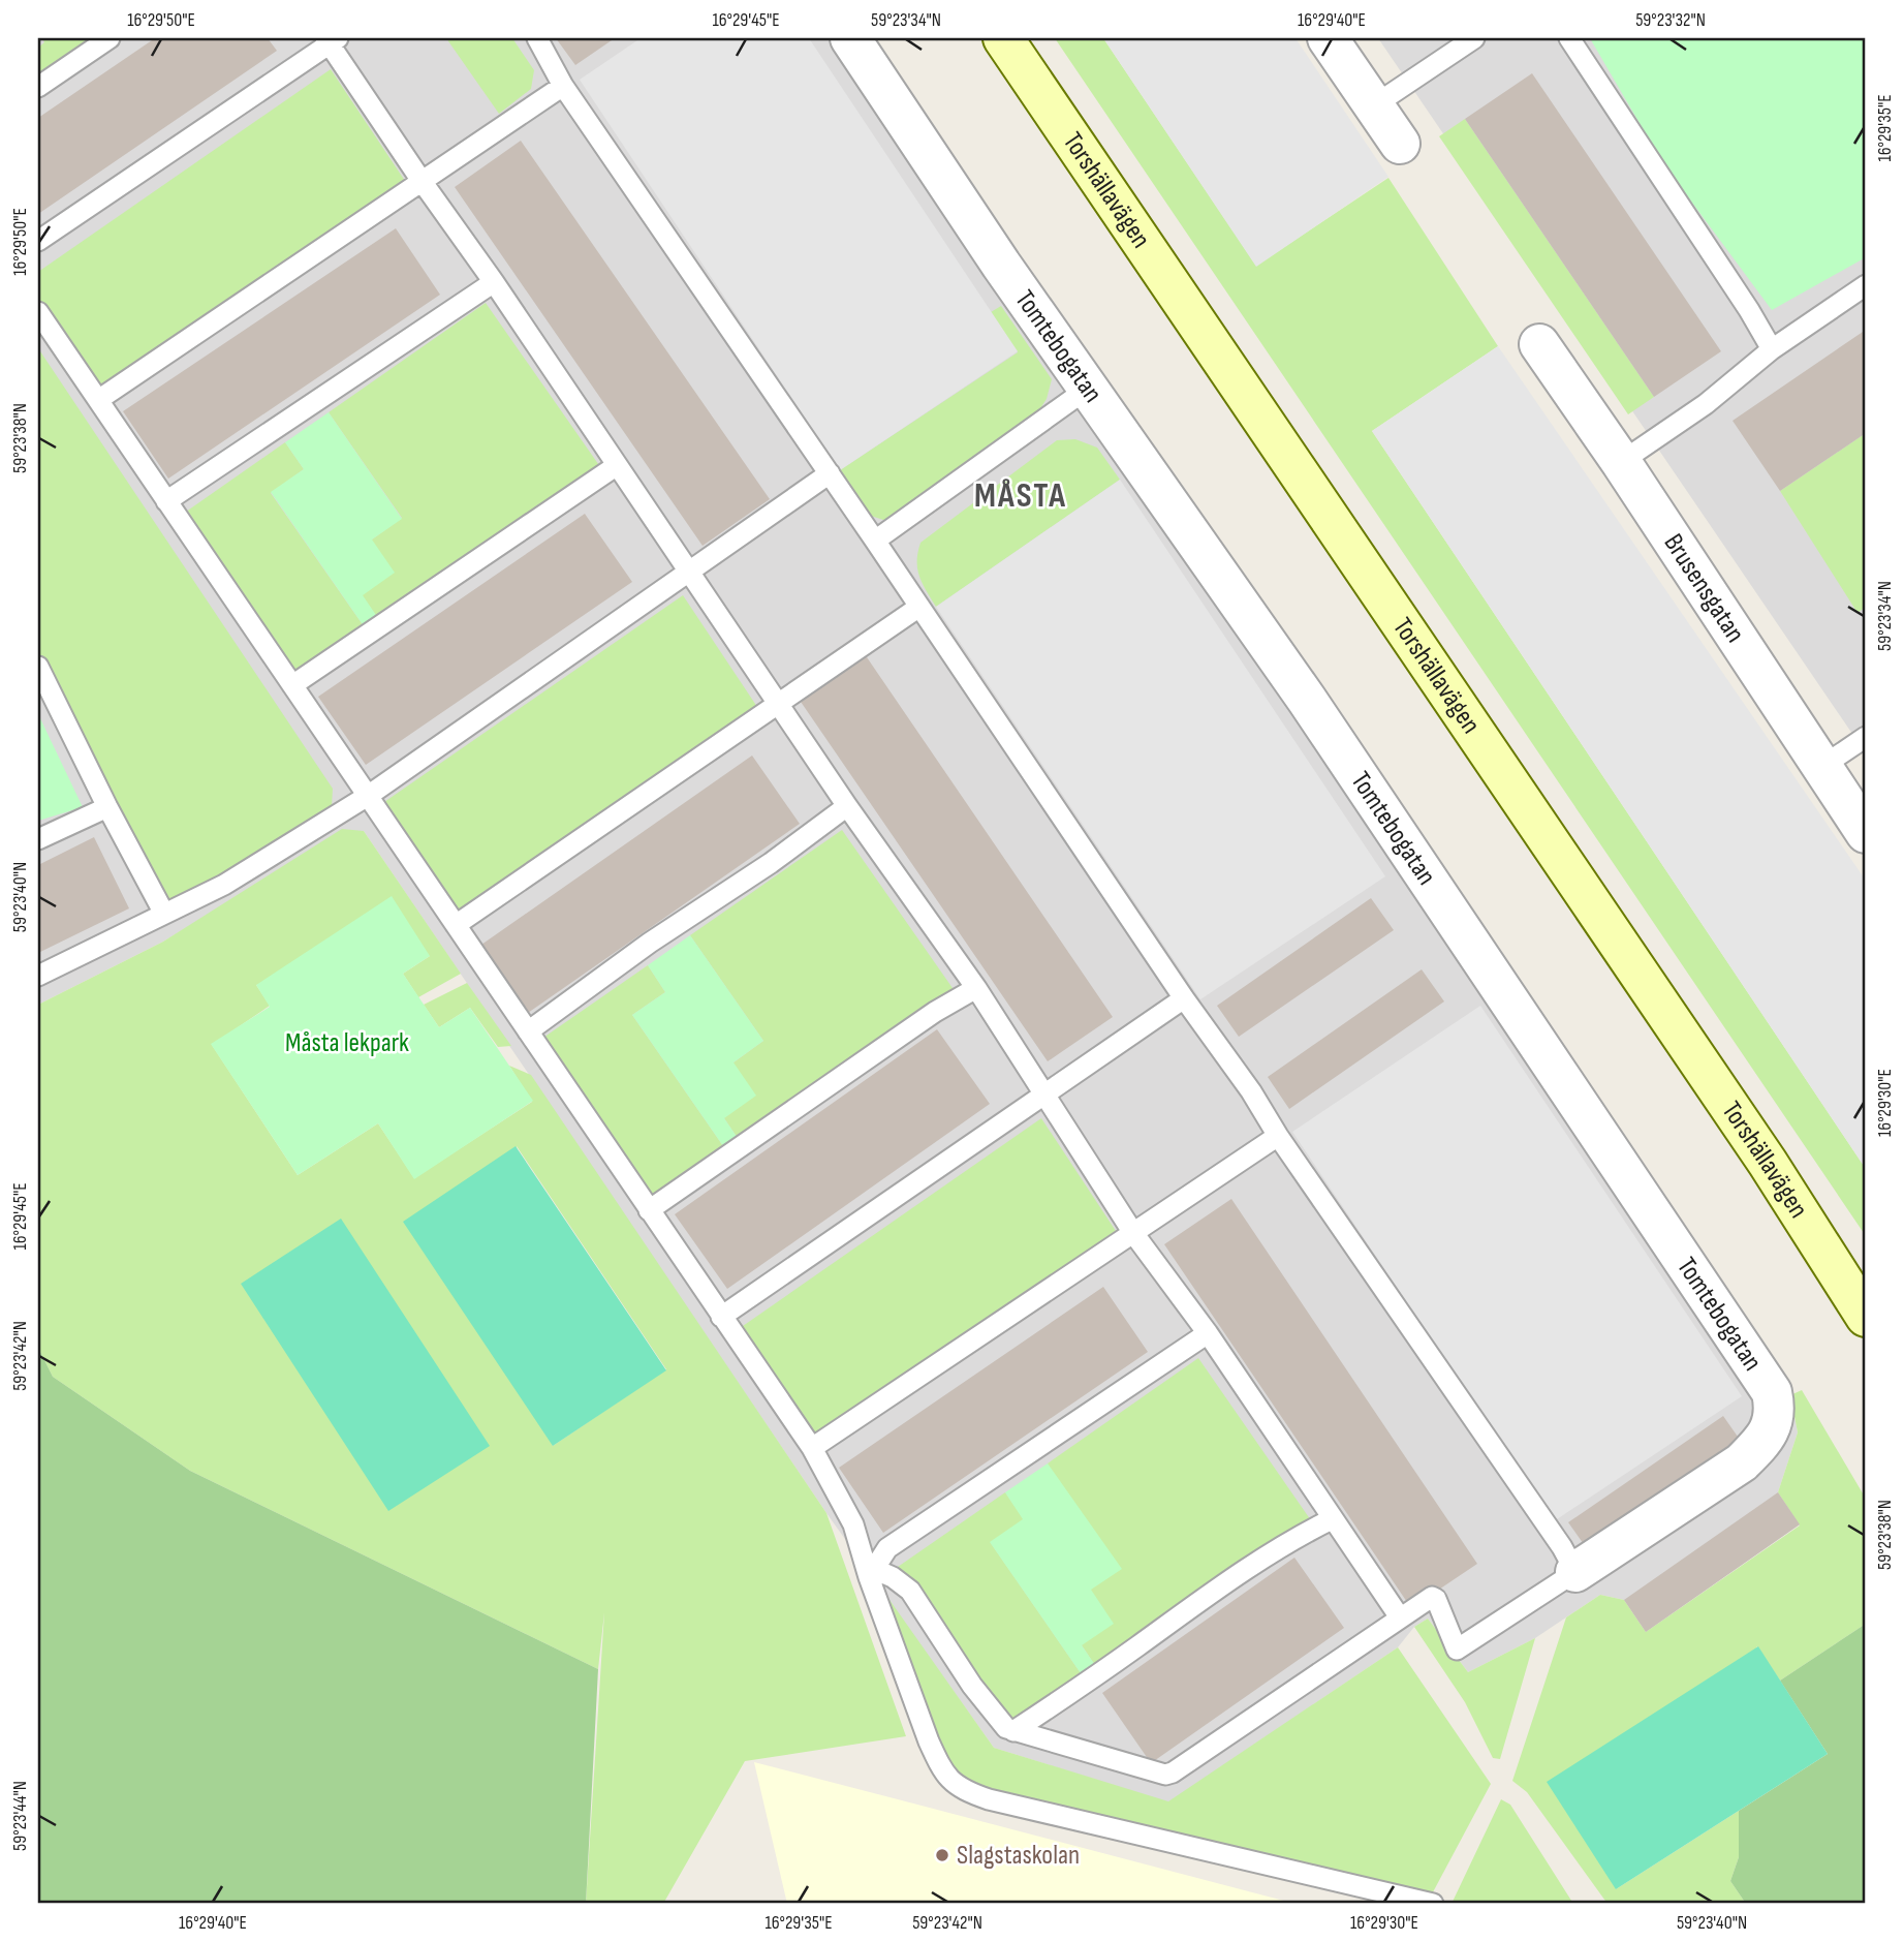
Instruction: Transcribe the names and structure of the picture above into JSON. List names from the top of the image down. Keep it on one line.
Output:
{"streets":{"main road":["Torshällavägen"],"street":["Tomtebogatan","Brusensgatan"]},"districts":["MÅSTA"],"parks":["Måsta lekpark"],"places":["Slagstaskolan"],"coordinates":["16°29'50\"E","16°29'45\"E","59°23'34\"N","16°29'40\"E","59°23'32\"N","16°29'35\"E","59°23'38\"N","59°23'40\"N","16°29'30\"E","59°23'42\"N","59°23'44\"N"]}
